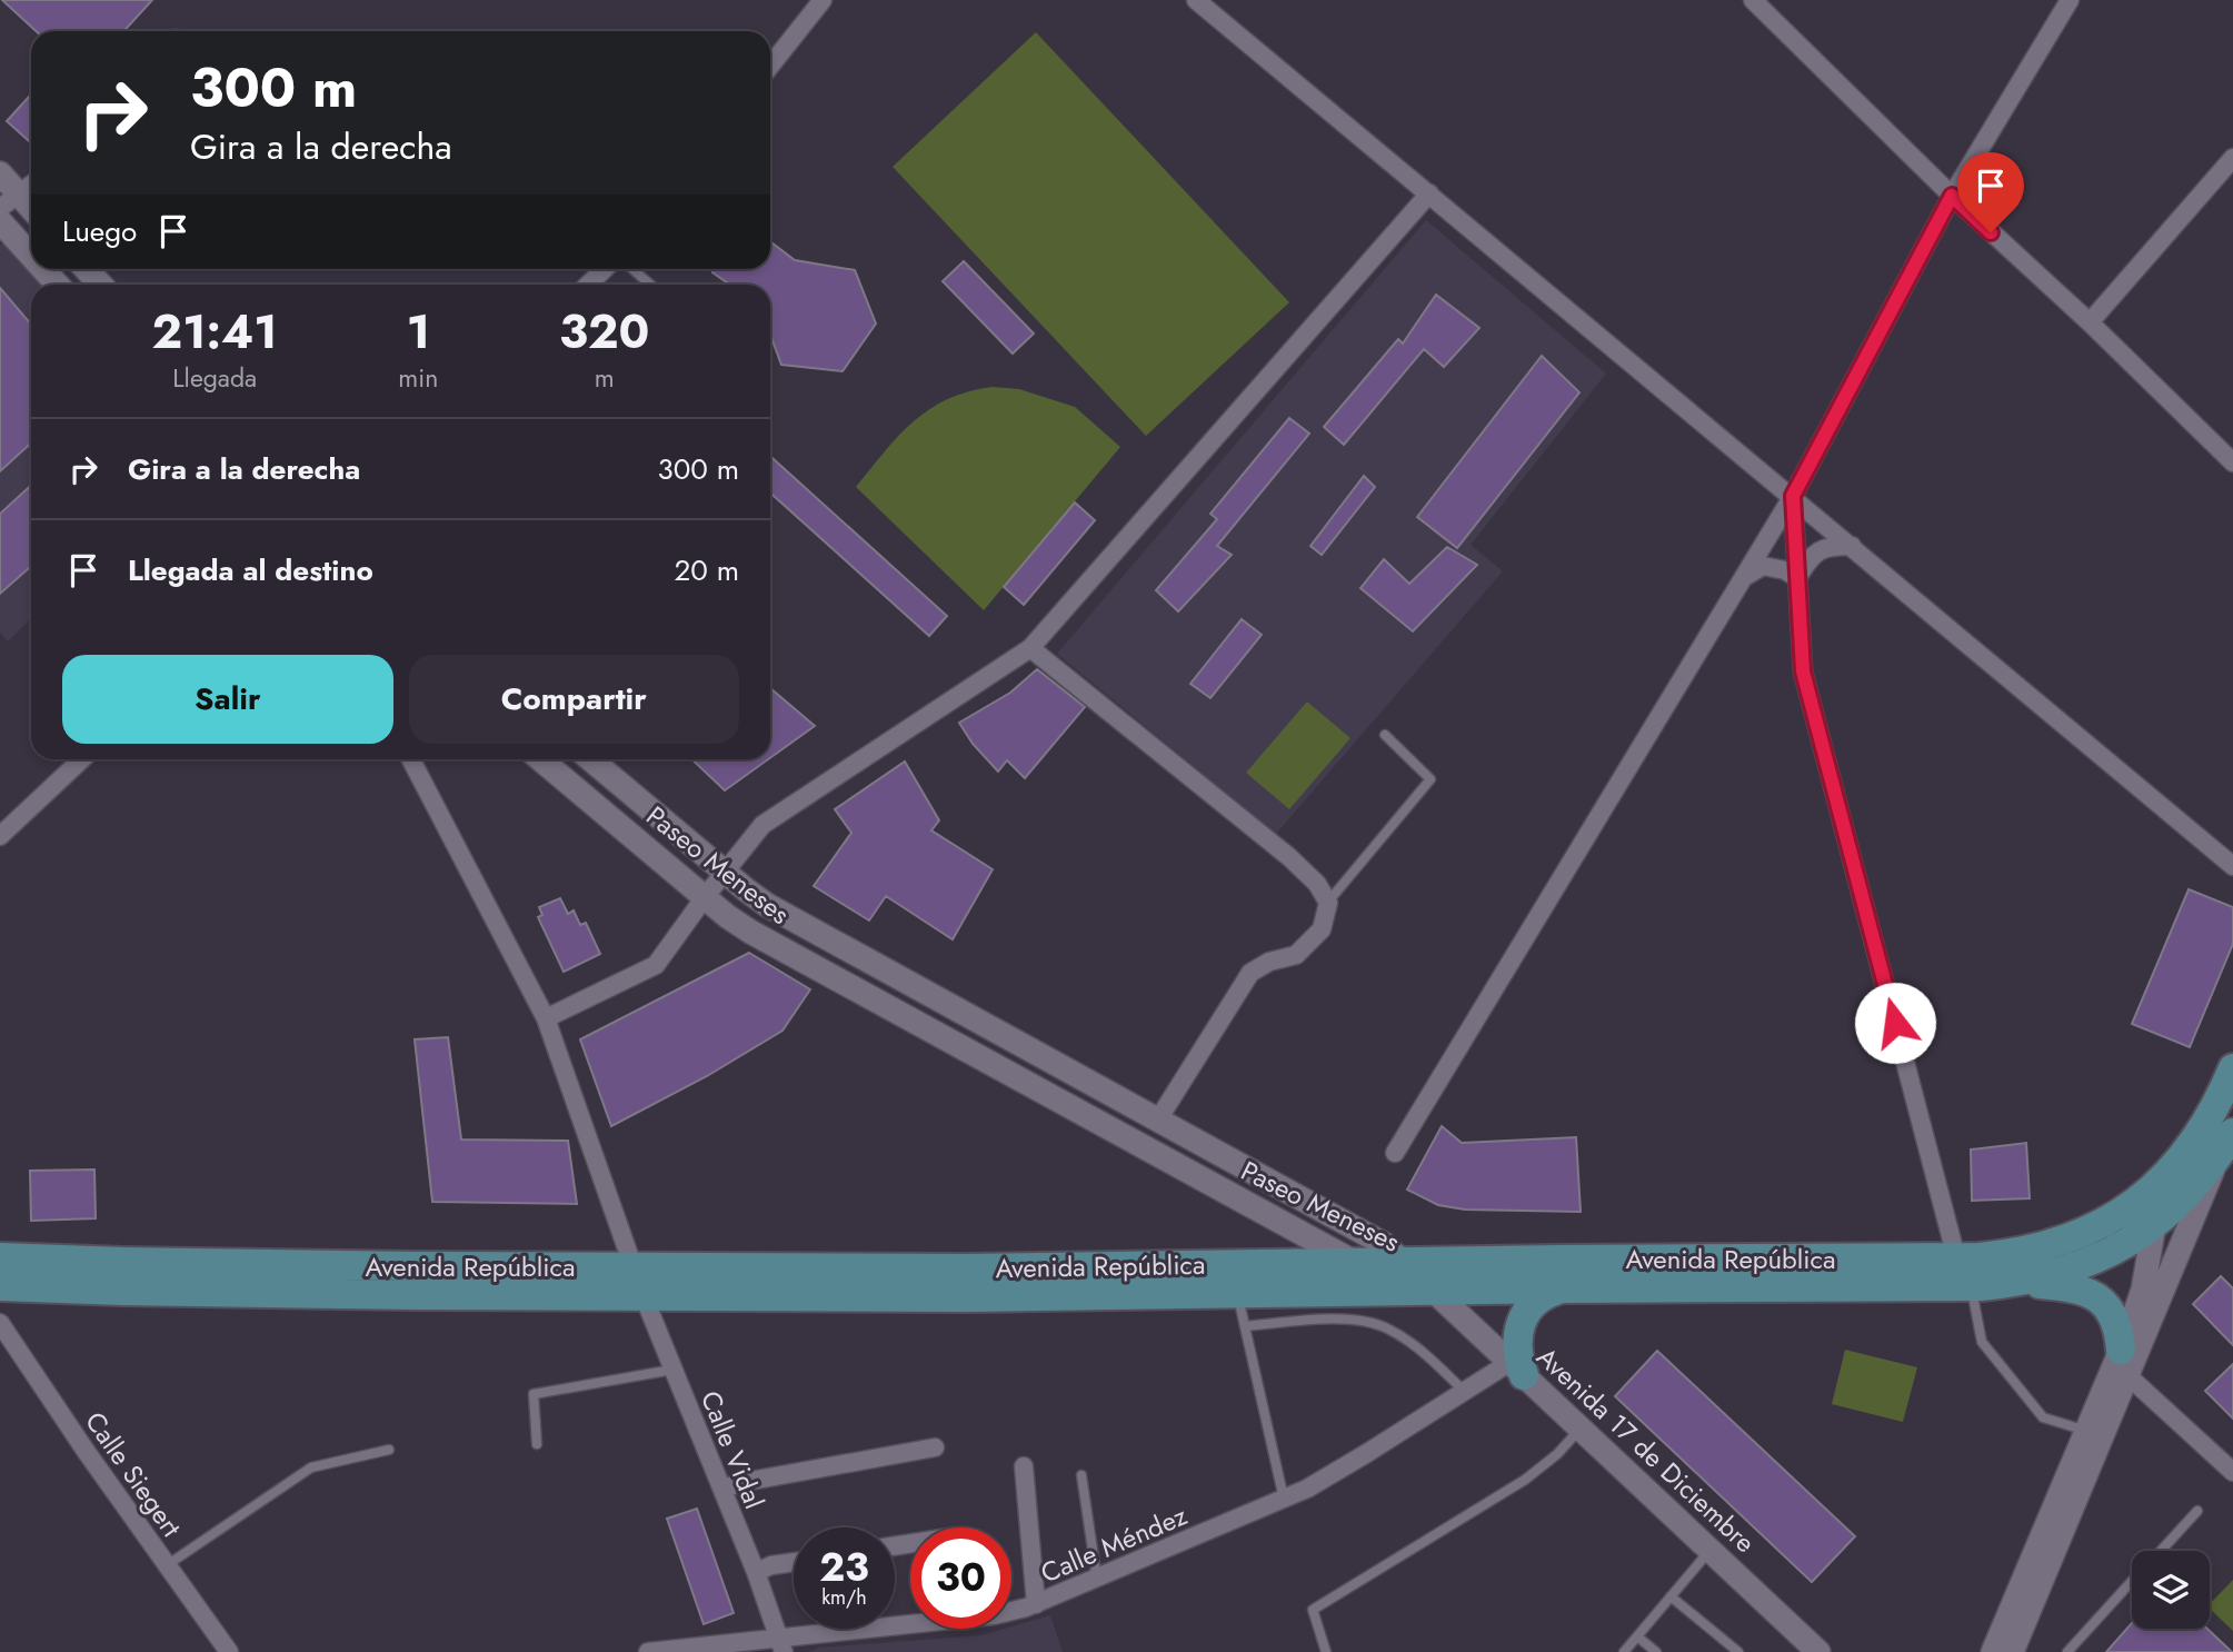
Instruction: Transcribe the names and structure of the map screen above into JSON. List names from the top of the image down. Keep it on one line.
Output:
{"streets":{"main road":["Avenida República"],"street":["Paseo Meneses","Calle Vidal","Avenida 17 de Diciembre","Calle Siegert","Calle Méndez"]},"crossings":[["Paseo Meneses","Avenida República"],["Paseo Meneses","Avenida 17 de Diciembre"],["Avenida República","Calle Vidal"],["Avenida República","Avenida 17 de Diciembre"],["Calle Vidal","Calle Méndez"],["Avenida 17 de Diciembre","Calle Méndez"]],"page":{"turn":["300 m","Gira a la derecha"],"then":"Luego","eta":["21:41","Llegada","1","min","320","m"],"list":[{"name":"Gira a la derecha","value":"300 m"},{"name":"Llegada al destino","value":"20 m"}],"buttons":["Salir","Compartir"],"speed":"23 km/h","limit":"30"}}
